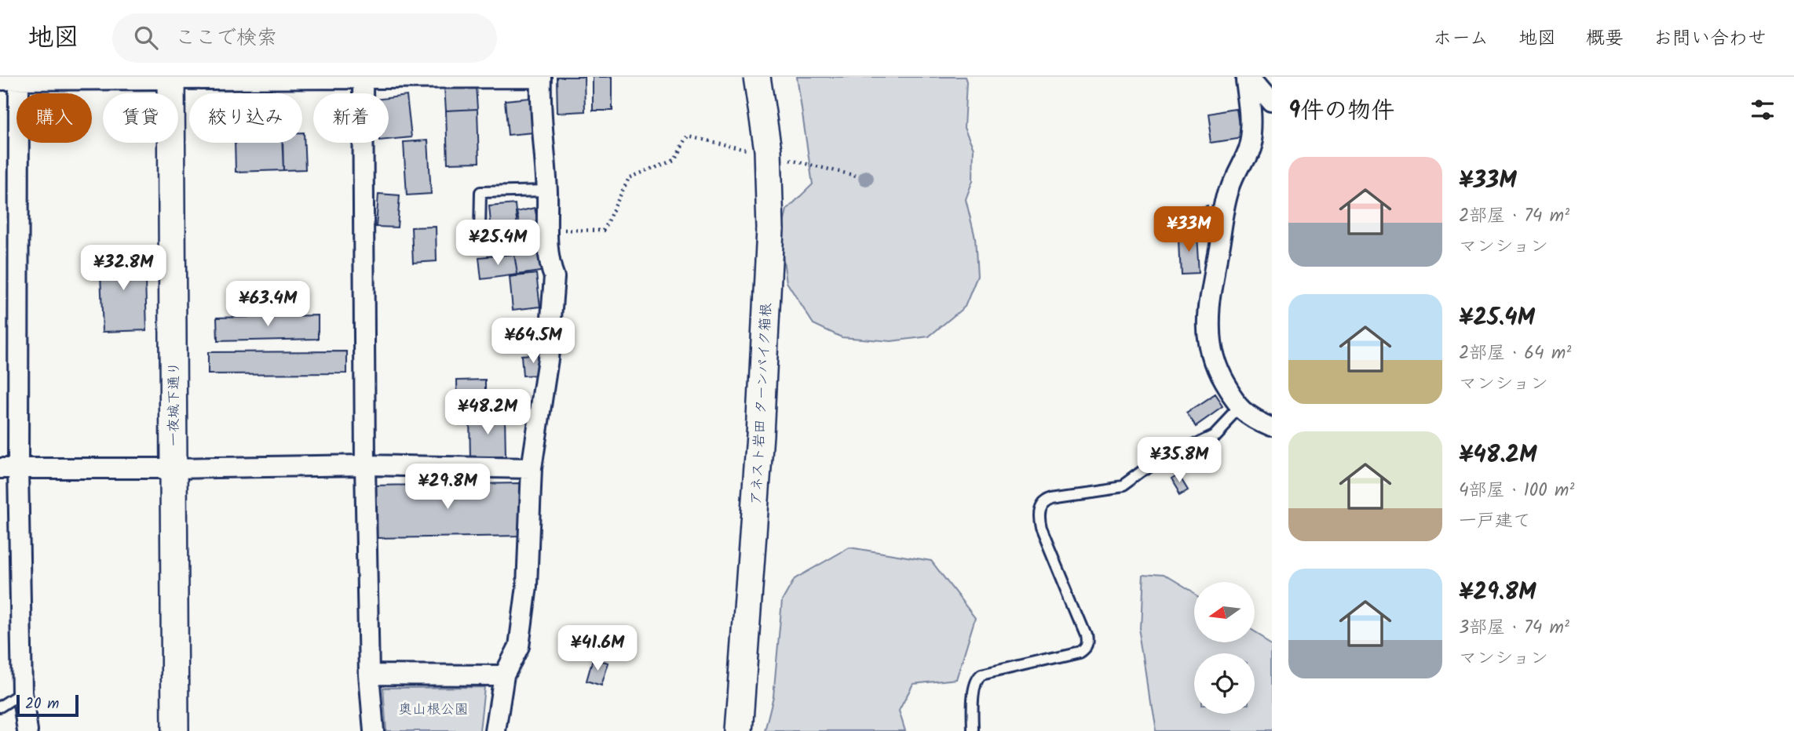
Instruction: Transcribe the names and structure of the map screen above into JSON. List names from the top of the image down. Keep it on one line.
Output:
{"streets":{"street":["一夜城下通り","アネスト岩田 ターンパイク箱根"]},"parks":["奥山根公園"],"scale_bar":"20 m","north":"left","page":{"header":"地図","search":"ここで検索","nav":["ホーム","地図","概要","お問い合わせ"],"heading":"9件の物件","chip":["購入","賃貸","絞り込み","新着"],"list":[{"name":"¥33M","note":"2部屋 · 74 m² · マンション"},{"name":"¥25.4M","note":"2部屋 · 64 m² · マンション"},{"name":"¥48.2M","note":"4部屋 · 100 m² · 一戸建て"},{"name":"¥29.8M","note":"3部屋 · 74 m² · マンション"}],"price":["¥33M","¥25.4M","¥32.8M","¥63.4M","¥64.5M","¥48.2M","¥35.8M","¥29.8M","¥41.6M"],"scale":"20 m"}}
